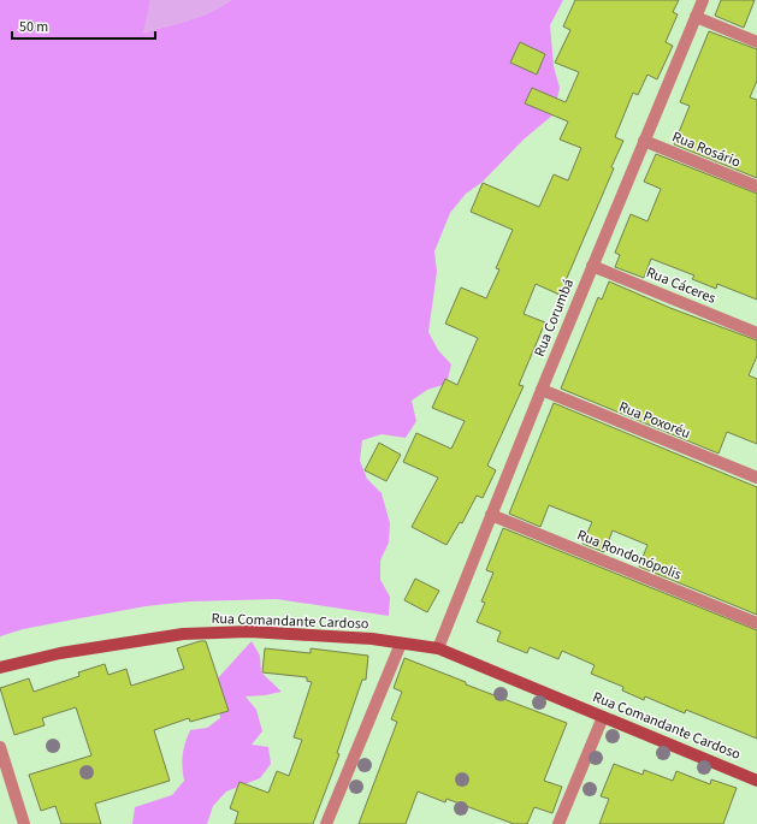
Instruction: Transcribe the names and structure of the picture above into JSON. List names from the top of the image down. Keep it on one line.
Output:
{"streets":{"street":["Rua Rosário","Rua Cáceres","Rua Corumbá","Rua Poxoréu","Rua Rondonópolis","Rua Comandante Cardoso"]},"crossings":[["Rua Rosário","Rua Corumbá"],["Rua Cáceres","Rua Corumbá"],["Rua Corumbá","Rua Poxoréu"],["Rua Corumbá","Rua Rondonópolis"],["Rua Corumbá","Rua Comandante Cardoso"]],"scale_bar":"50 m"}
